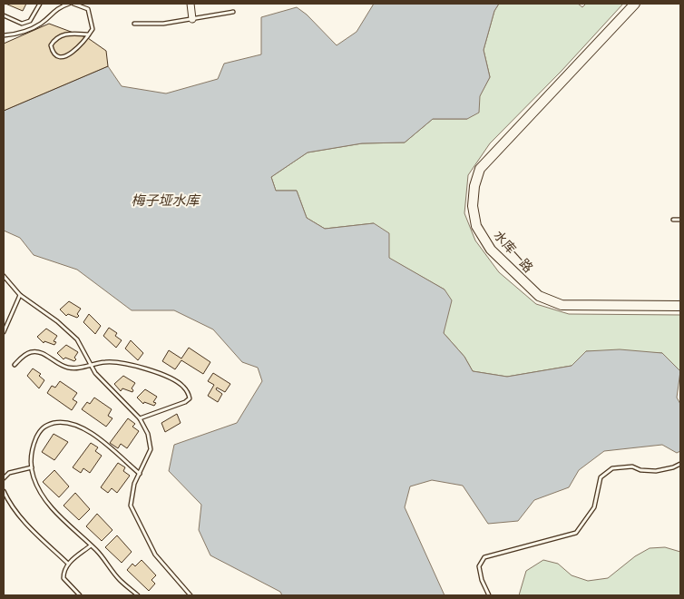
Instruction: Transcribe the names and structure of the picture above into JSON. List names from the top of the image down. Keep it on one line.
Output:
{"streets":{"street":["水库一路"]},"water":["梅子垭水库"]}
